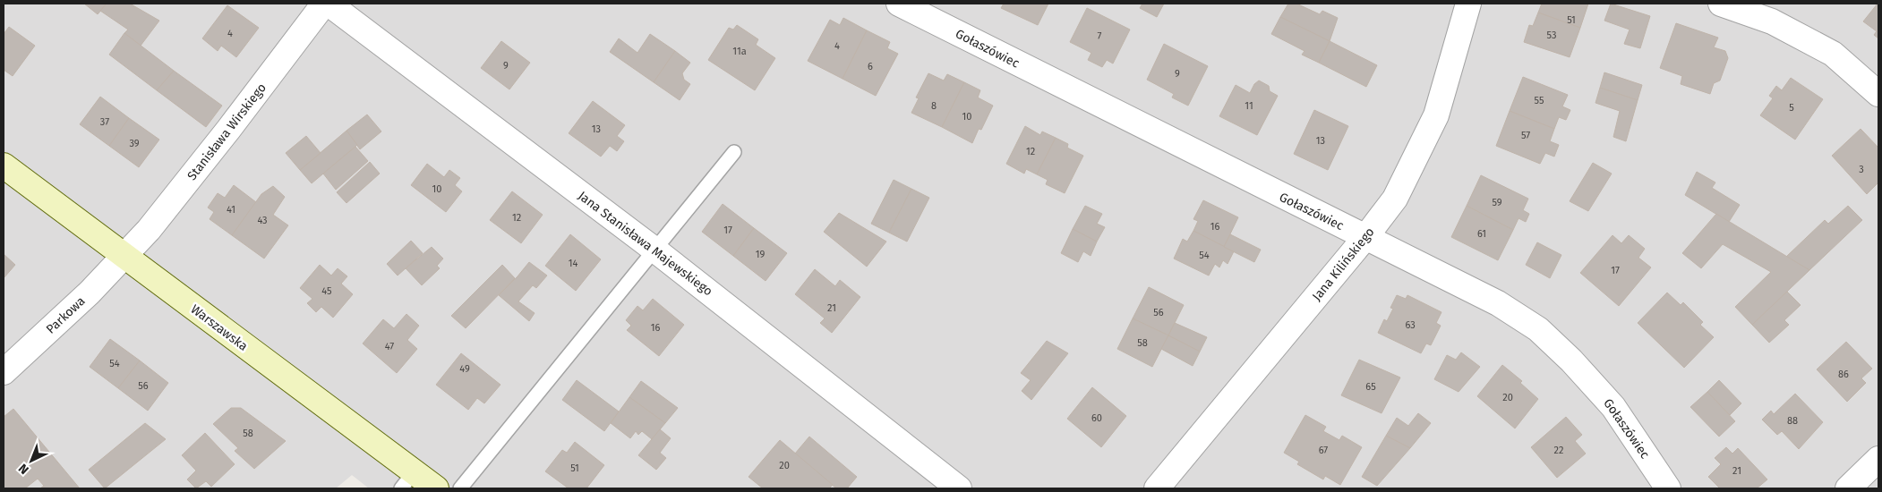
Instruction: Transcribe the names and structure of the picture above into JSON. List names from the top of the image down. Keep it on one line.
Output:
{"streets":{"main road":["Warszawska"],"street":["Gołaszówiec","Stanisława Wirskiego","Jana Stanisława Majewskiego","Jana Kilińskiego","Parkowa"]},"crossings":[["Gołaszówiec","Jana Kilińskiego"],["Stanisława Wirskiego","Parkowa"],["Stanisława Wirskiego","Warszawska"],["Parkowa","Warszawska"]],"house_numbers":["51","4","53","7","4","11a","9","6","9","55","8","11","5","10","37","13","57","13","39","12","3","10","59","41","12","43","16","17","61","19","54","14","17","45","21","56","63","16","58","47","54","49","86","56","65","20","60","88","58","67","22","20","51","21"],"north":"bottom left"}
